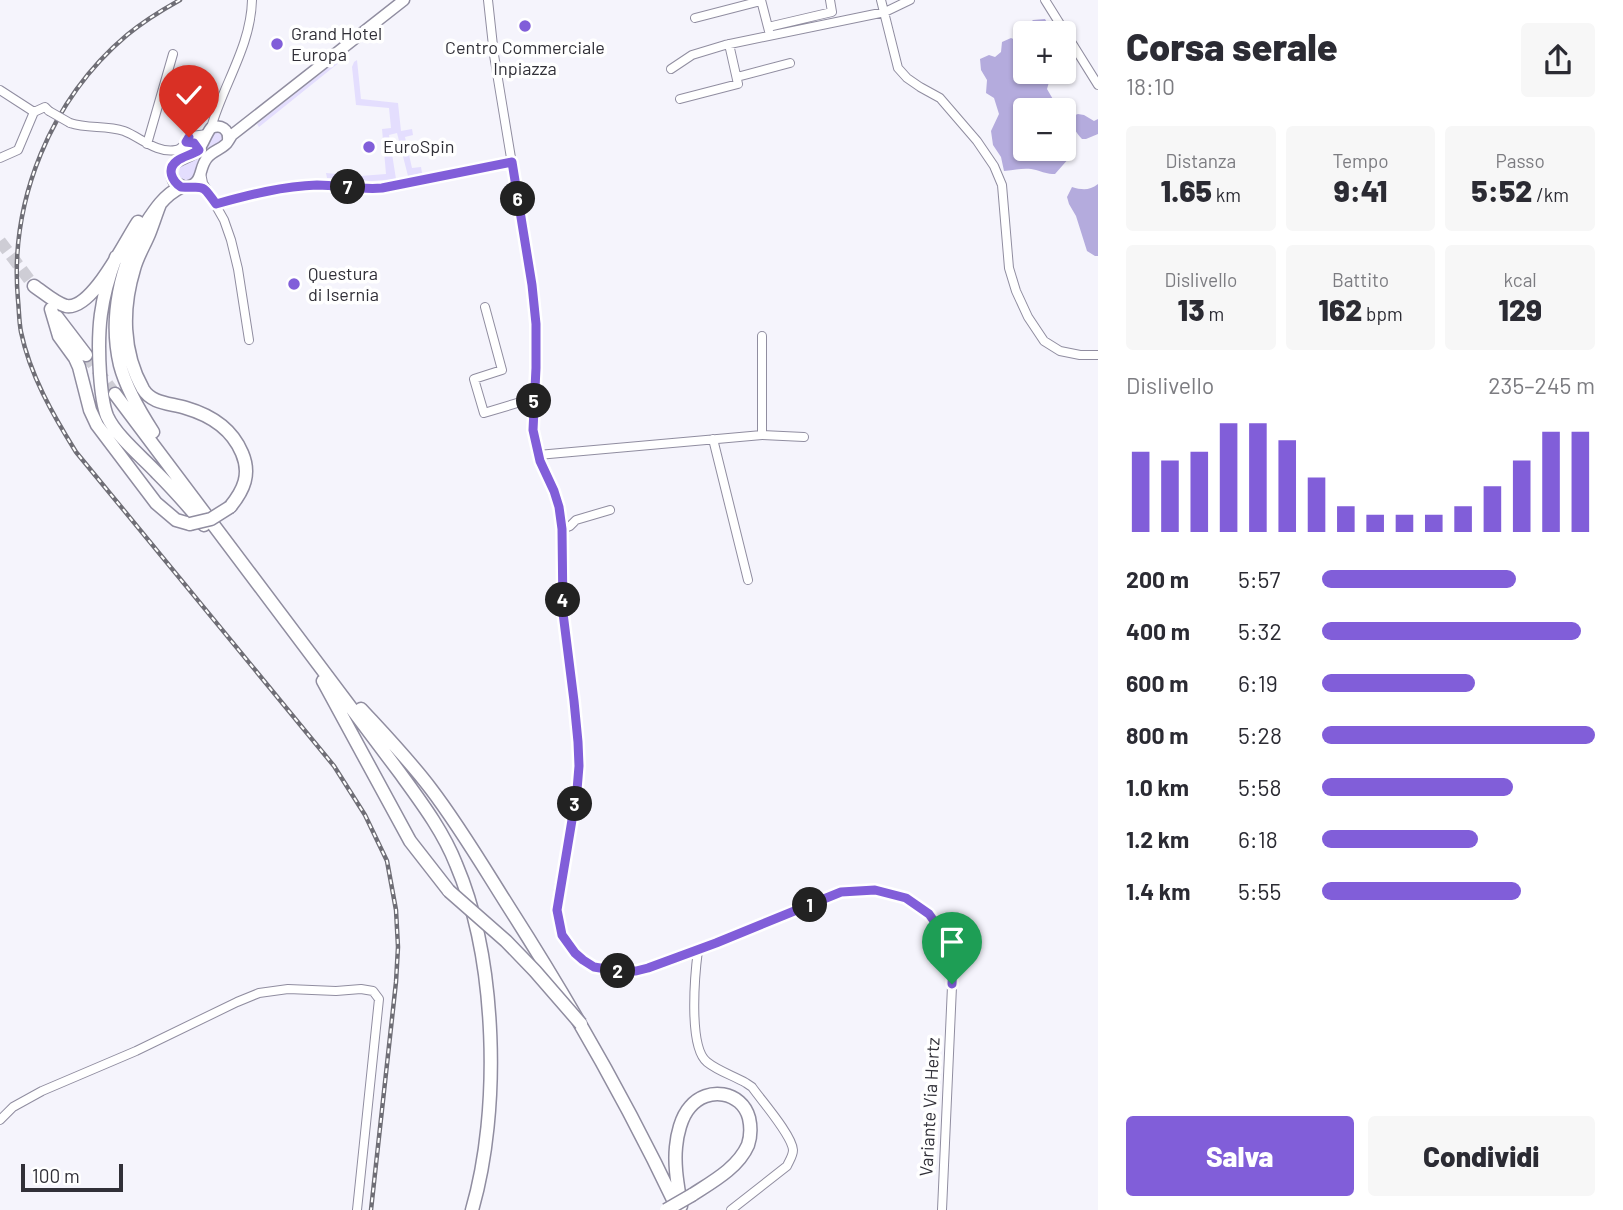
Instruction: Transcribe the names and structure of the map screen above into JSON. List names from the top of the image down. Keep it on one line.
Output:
{"streets":{"street":["Variante Via Hertz"]},"places":["Centro Commerciale Inpiazza","Grand Hotel Europa","EuroSpin","Questura di Isernia"],"scale_bar":"100 m","page":{"heading":["Corsa serale","18:10"],"map_buttons":["+","−"],"stats":[["Distanza","1.65 km"],["Tempo","9:41"],["Passo","5:52 /km"],["Dislivello","13 m"],["Battito","162 bpm"],["kcal","129"]],"pins":["7","6","5","4","3","1","2"],"chart":["Dislivello","235–245 m"],"list":[{"name":"200 m","note":"5:57"},{"name":"400 m","note":"5:32"},{"name":"600 m","note":"6:19"},{"name":"800 m","note":"5:28"},{"name":"1.0 km","note":"5:58"},{"name":"1.2 km","note":"6:18"},{"name":"1.4 km","note":"5:55"}],"buttons":["Salva","Condividi"],"scale":"100 m"}}
